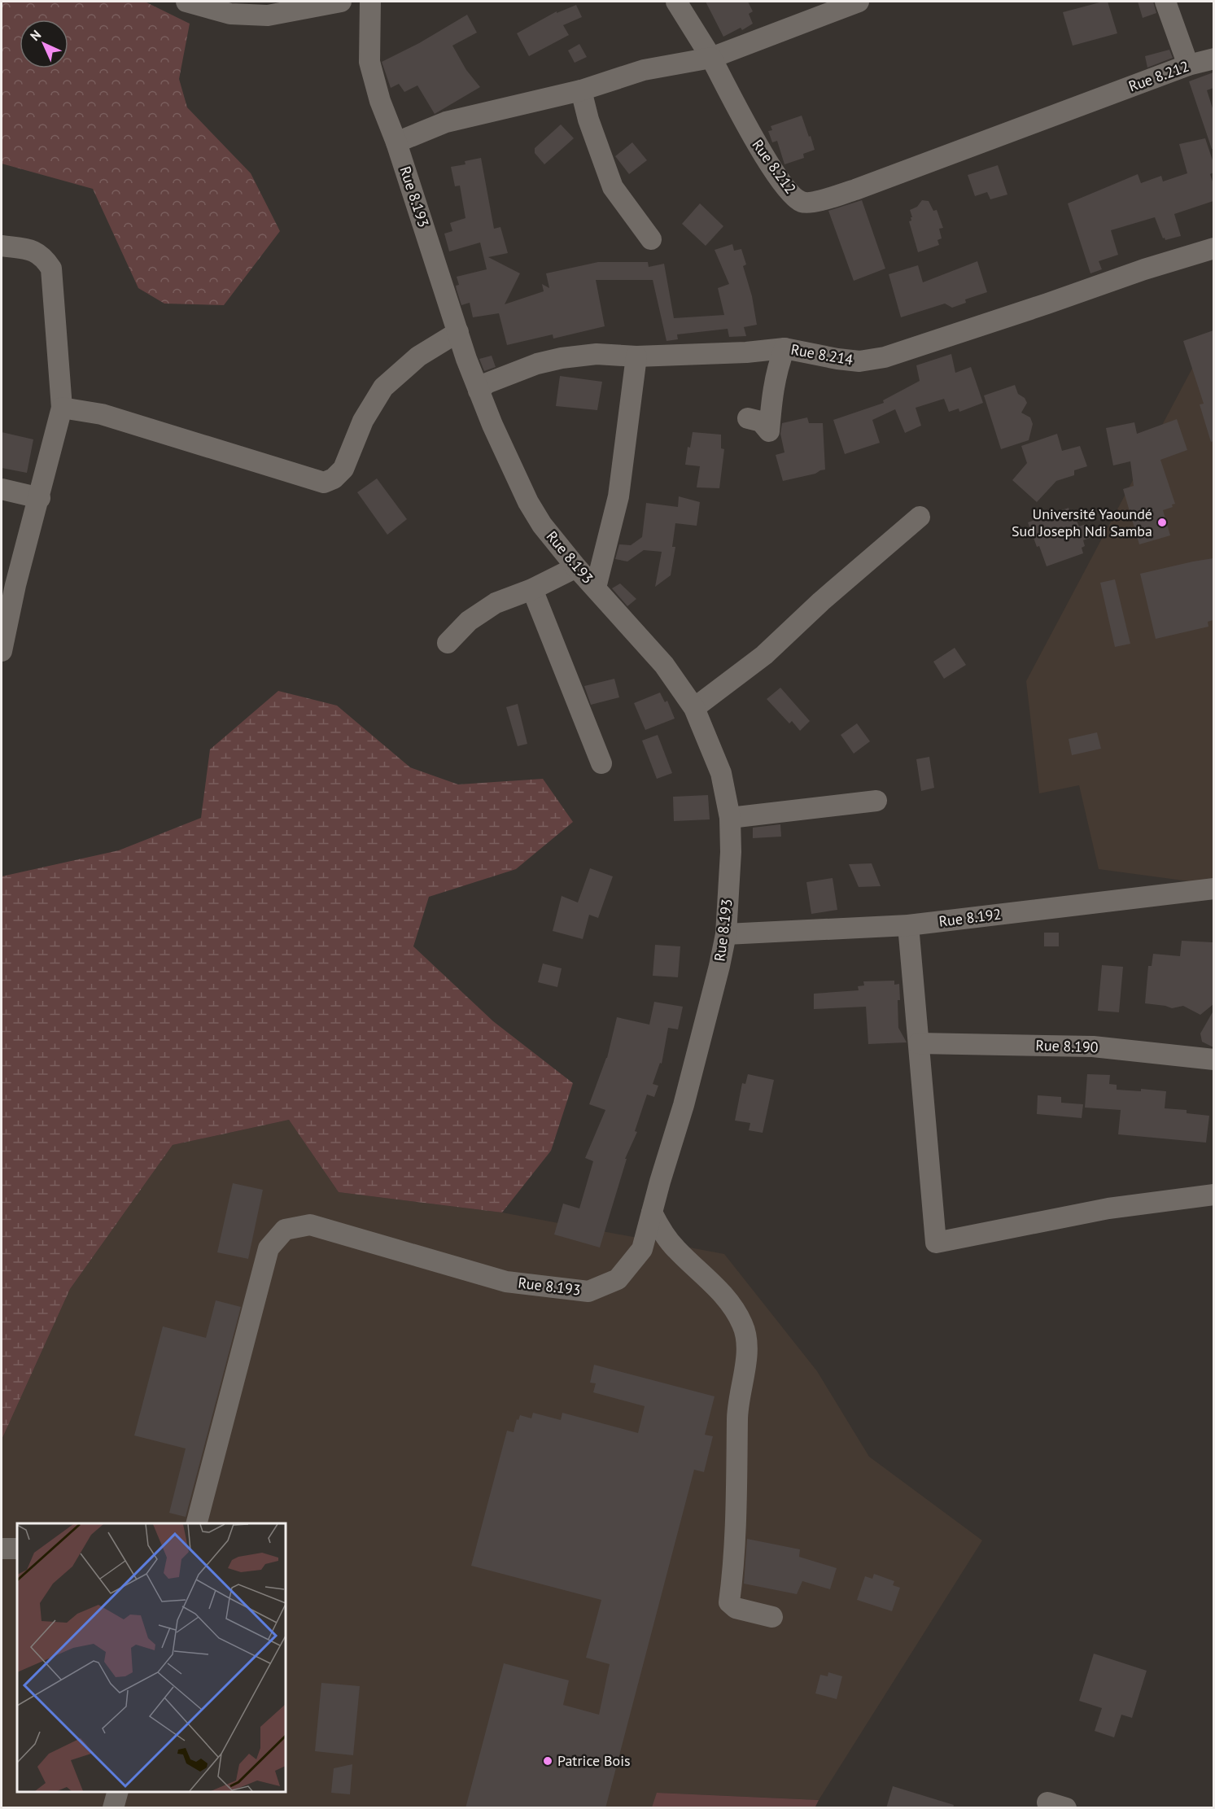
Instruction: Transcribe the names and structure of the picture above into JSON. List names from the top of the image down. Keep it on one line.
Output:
{"streets":{"street":["Rue 8.212","Rue 8.193","Rue 8.214","Rue 8.192","Rue 8.190"]},"crossings":[["Rue 8.193","Rue 8.214"],["Rue 8.193","Rue 8.192"]],"places":["Université Yaoundé Sud Joseph Ndi Samba","Patrice Bois"],"north":"top left"}
